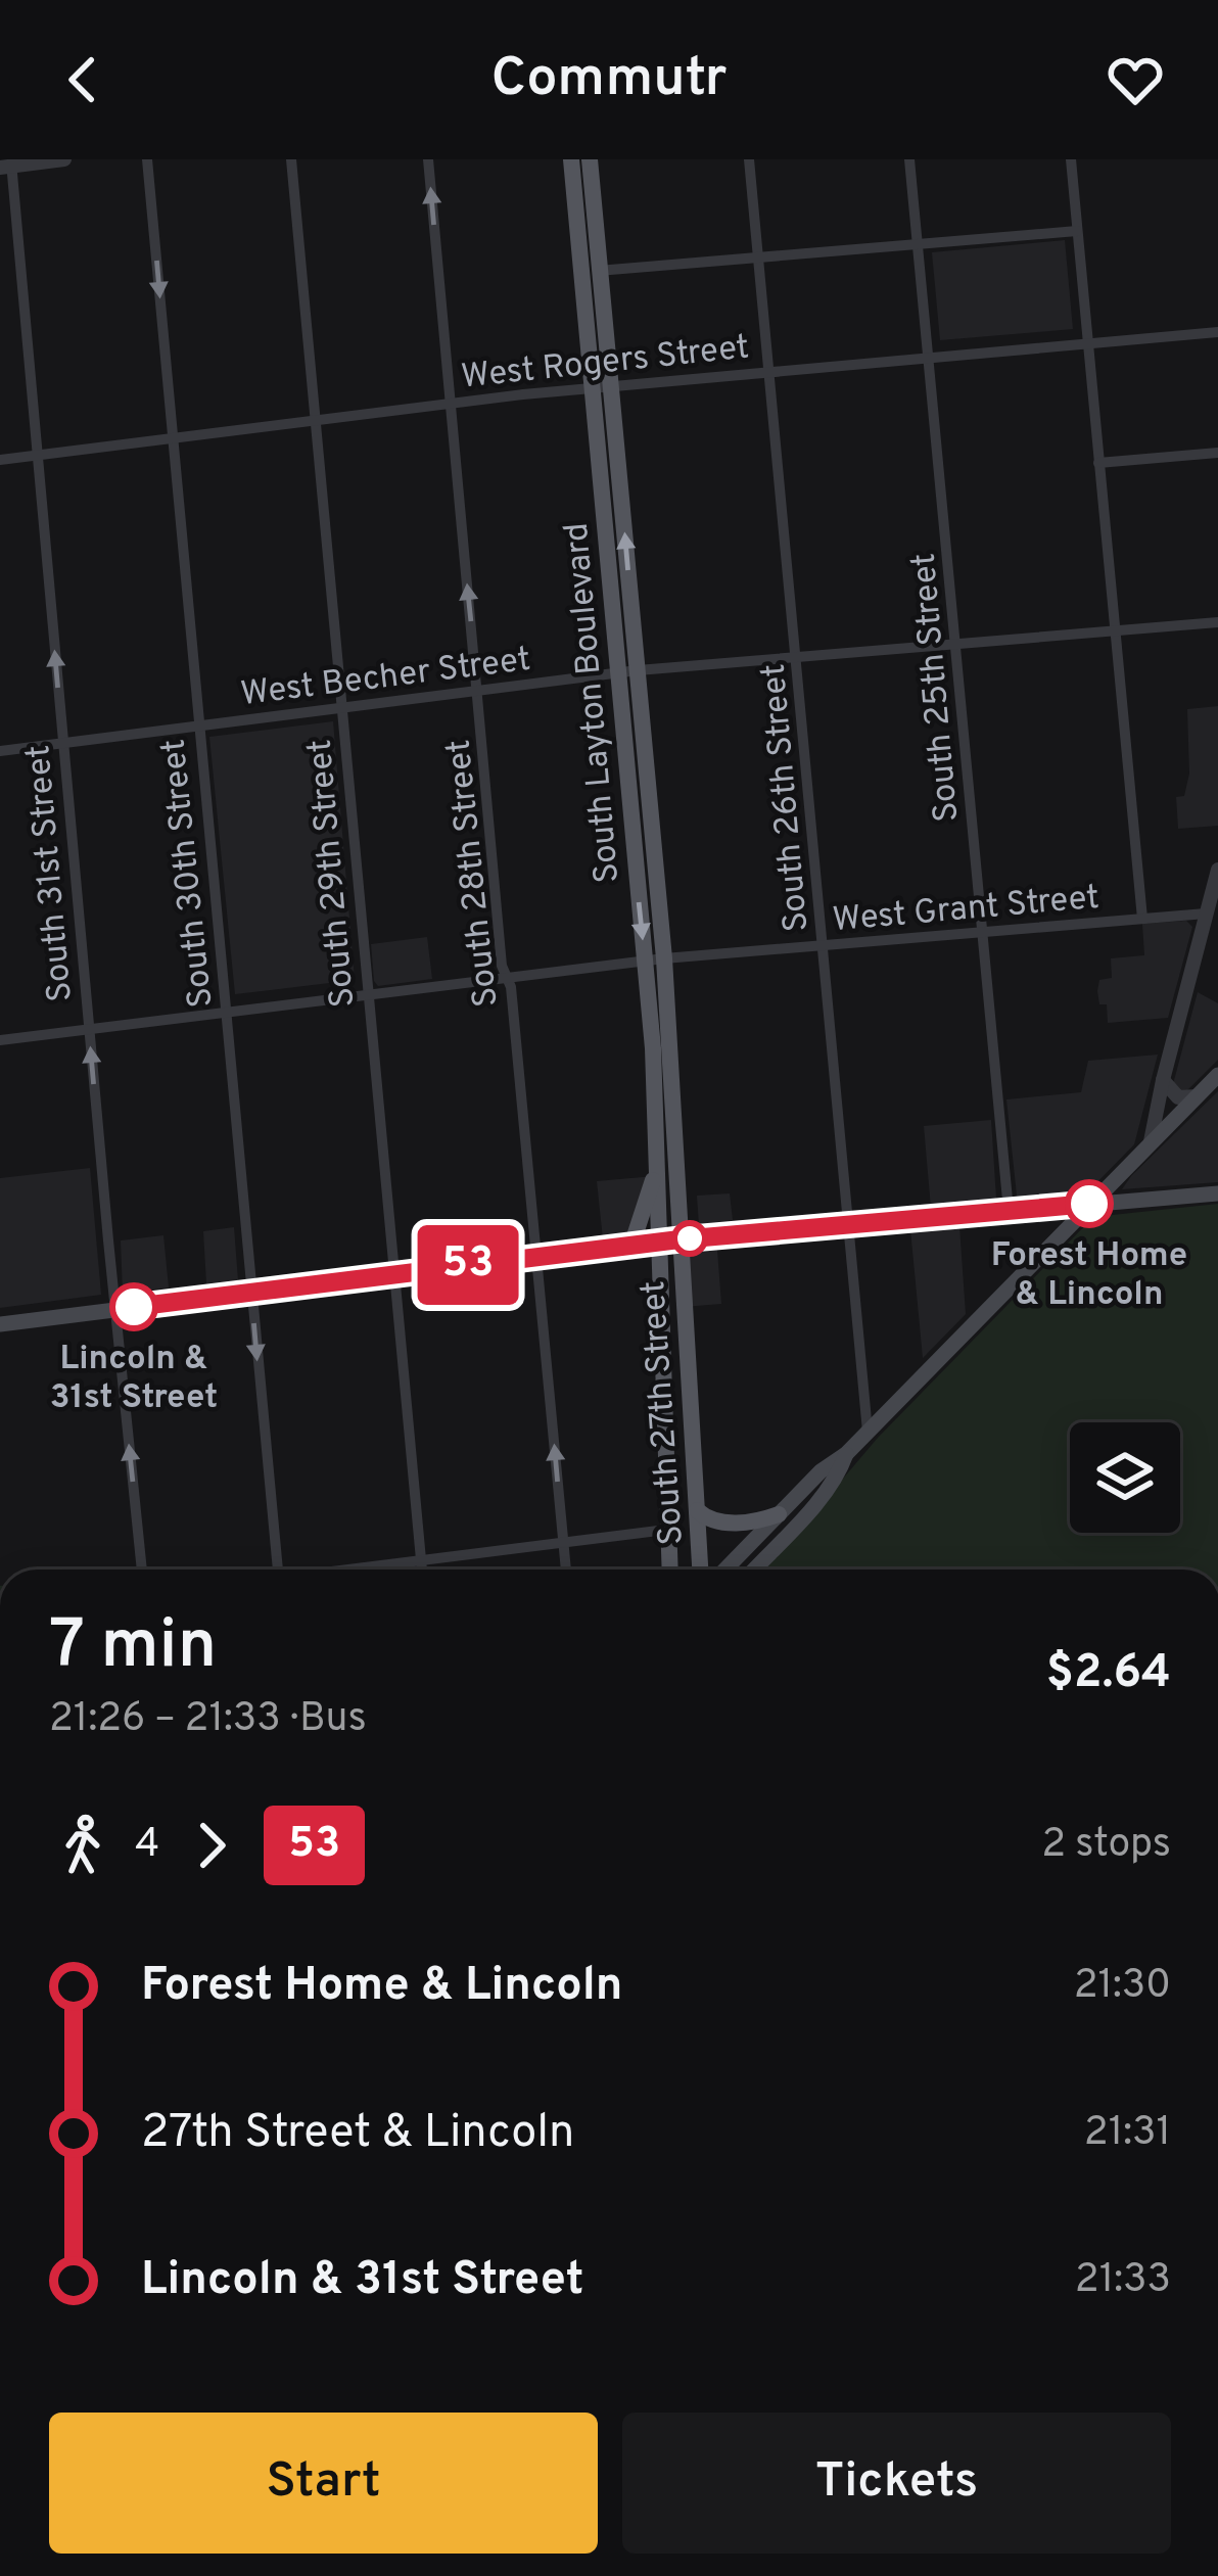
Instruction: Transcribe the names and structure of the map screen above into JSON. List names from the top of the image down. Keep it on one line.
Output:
{"streets":{"main road":["South Layton Boulevard","South 27th Street"],"street":["West Rogers Street","West Becher Street","South 25th Street","South 26th Street","South 31st Street","South 30th Street","South 29th Street","South 28th Street","West Grant Street"]},"crossings":[["West Rogers Street","South 25th Street"],["West Rogers Street","South Layton Boulevard"],["West Rogers Street","South 26th Street"],["West Rogers Street","South 31st Street"],["West Rogers Street","South 30th Street"],["West Rogers Street","South 29th Street"],["West Rogers Street","South 28th Street"],["West Becher Street","South 25th Street"],["West Becher Street","South Layton Boulevard"],["West Becher Street","South 26th Street"],["West Becher Street","South 31st Street"],["West Becher Street","South 30th Street"],["West Becher Street","South 29th Street"],["West Becher Street","South 28th Street"],["South 25th Street","West Grant Street"],["South Layton Boulevard","West Grant Street"],["South Layton Boulevard","South 27th Street"],["South 26th Street","West Grant Street"],["South 31st Street","West Grant Street"],["South 30th Street","West Grant Street"],["South 29th Street","West Grant Street"],["South 28th Street","West Grant Street"]],"one_way":["South 31st Street","South 30th Street","South 28th Street"],"places":["Forest Home & Lincoln","Lincoln & 31st Street"],"lines":["bus line 53"],"page":{"header":"Commutr","on_map":"53","heading":["7 min","21:26 – 21:33 · Bus","$2.64"],"legs":["4","53","2 stops"],"list":[{"name":"Forest Home & Lincoln","value":"21:30"},{"name":"27th Street & Lincoln","value":"21:31"},{"name":"Lincoln & 31st Street","value":"21:33"}],"buttons":["Start","Tickets"]}}
